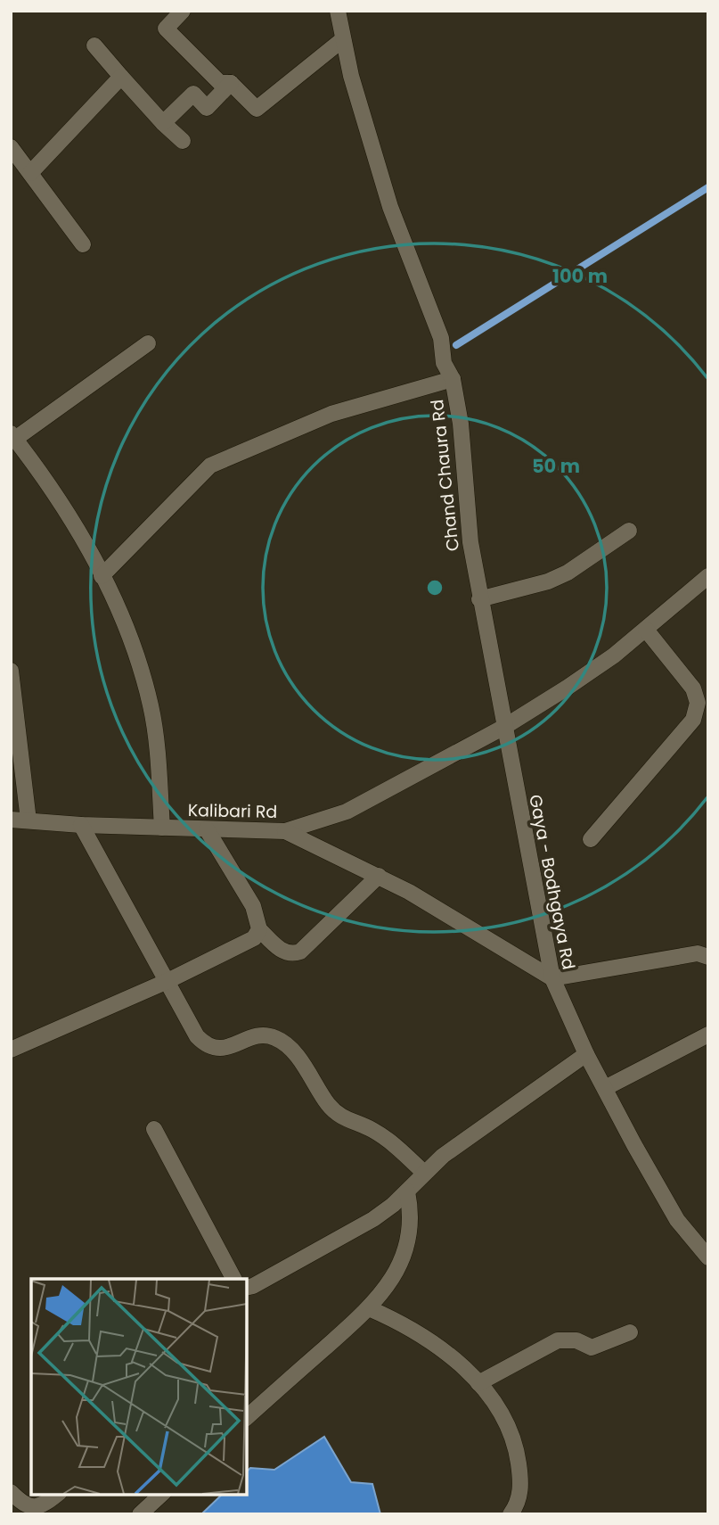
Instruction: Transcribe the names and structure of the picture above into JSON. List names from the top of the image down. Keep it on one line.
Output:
{"streets":{"street":["Chand Chaura Rd","Kalibari Rd","Gaya - Bodhgaya Rd"]},"crossings":[["Chand Chaura Rd","Kalibari Rd"],["Chand Chaura Rd","Gaya - Bodhgaya Rd"],["Kalibari Rd","Gaya - Bodhgaya Rd"]],"rings":["100 m","50 m"]}
